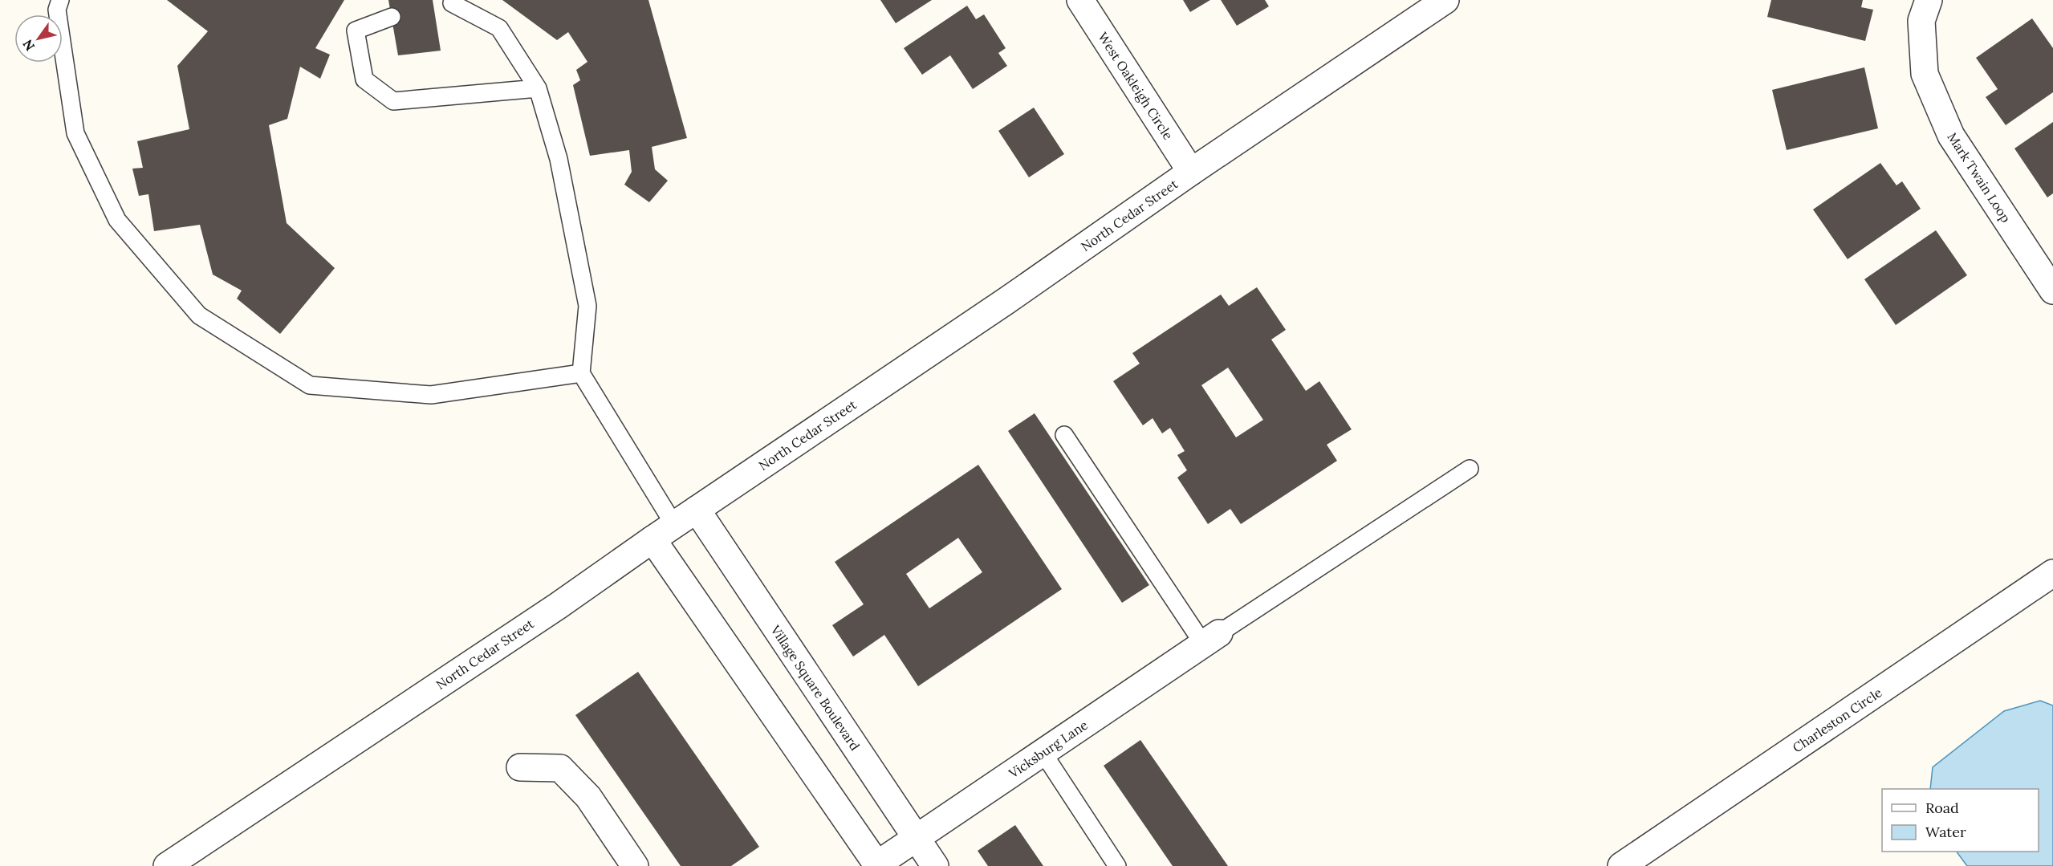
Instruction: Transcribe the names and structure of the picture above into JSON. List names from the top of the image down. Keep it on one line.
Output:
{"streets":{"street":["West Oakleigh Circle","Mark Twain Loop","North Cedar Street","Village Square Boulevard","Charleston Circle","Vicksburg Lane"]},"crossings":[["West Oakleigh Circle","North Cedar Street"],["North Cedar Street","Village Square Boulevard"],["Village Square Boulevard","Vicksburg Lane"]],"legend":["Road","Water"],"north":"bottom left"}
